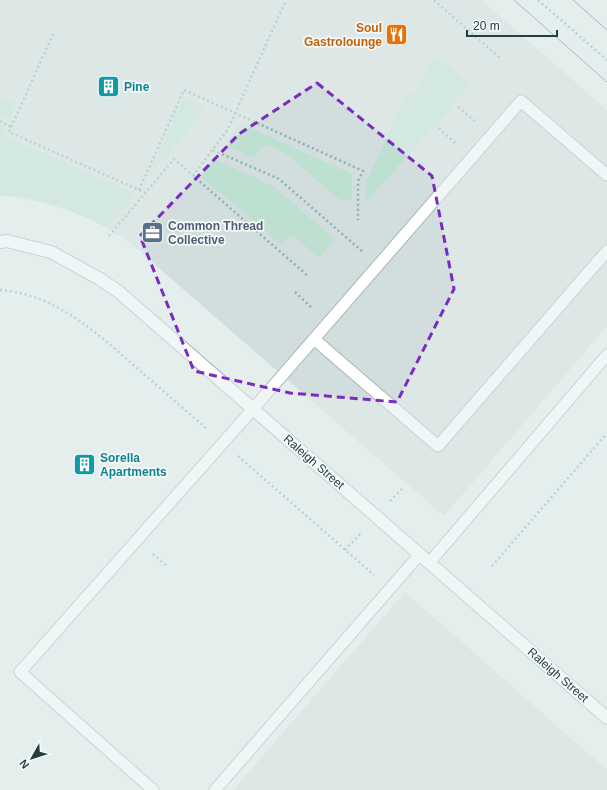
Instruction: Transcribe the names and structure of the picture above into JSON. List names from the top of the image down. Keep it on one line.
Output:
{"streets":{"street":["Raleigh Street"]},"places":{"restaurant":["Soul Gastrolounge"],"building":["Pine","Sorella Apartments"],"office":["Common Thread Collective"]},"scale_bar":"20 m","north":"bottom left"}
